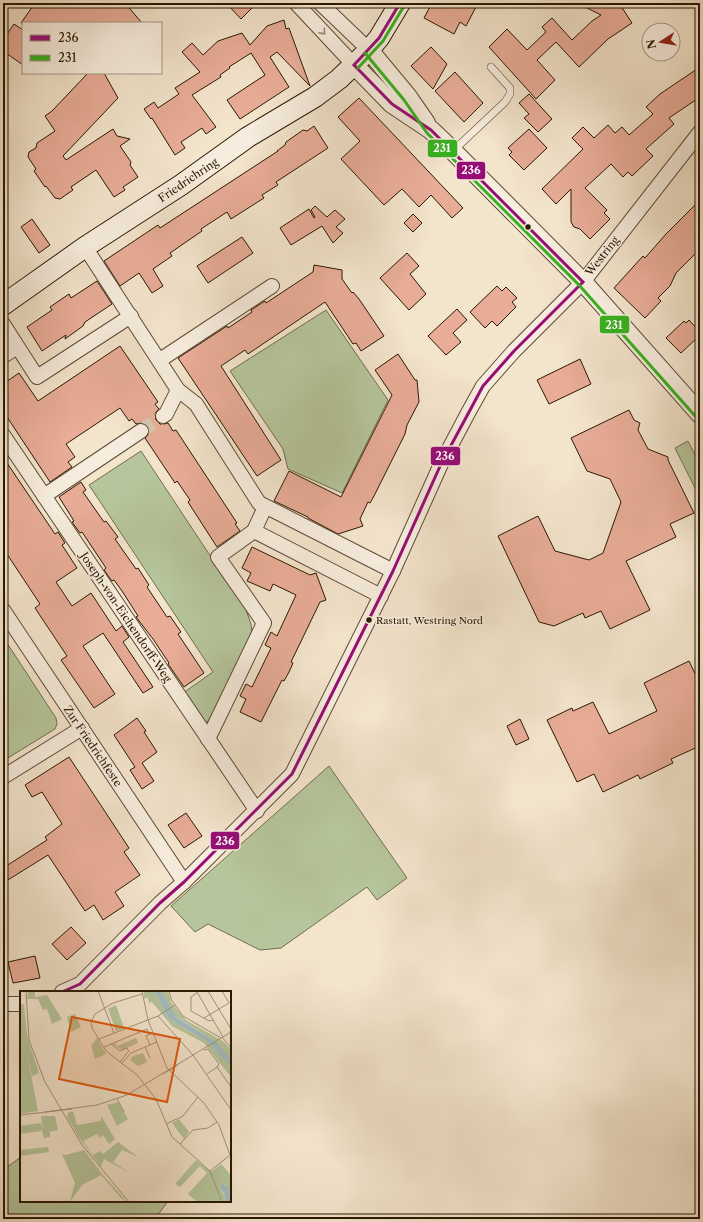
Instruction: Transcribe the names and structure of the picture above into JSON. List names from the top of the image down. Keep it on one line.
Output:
{"streets":{"main road":["Friedrichring"],"street":["Westring","Joseph-von-Eichendorff-Weg","Zur Friedrichfeste"]},"crossings":[["Westring","Joseph-von-Eichendorff-Weg"],["Westring","Zur Friedrichfeste"]],"places":["Rastatt, Westring Nord"],"lines":["transit line 236","transit line 231"],"legend":["236","231"],"north":"left"}
